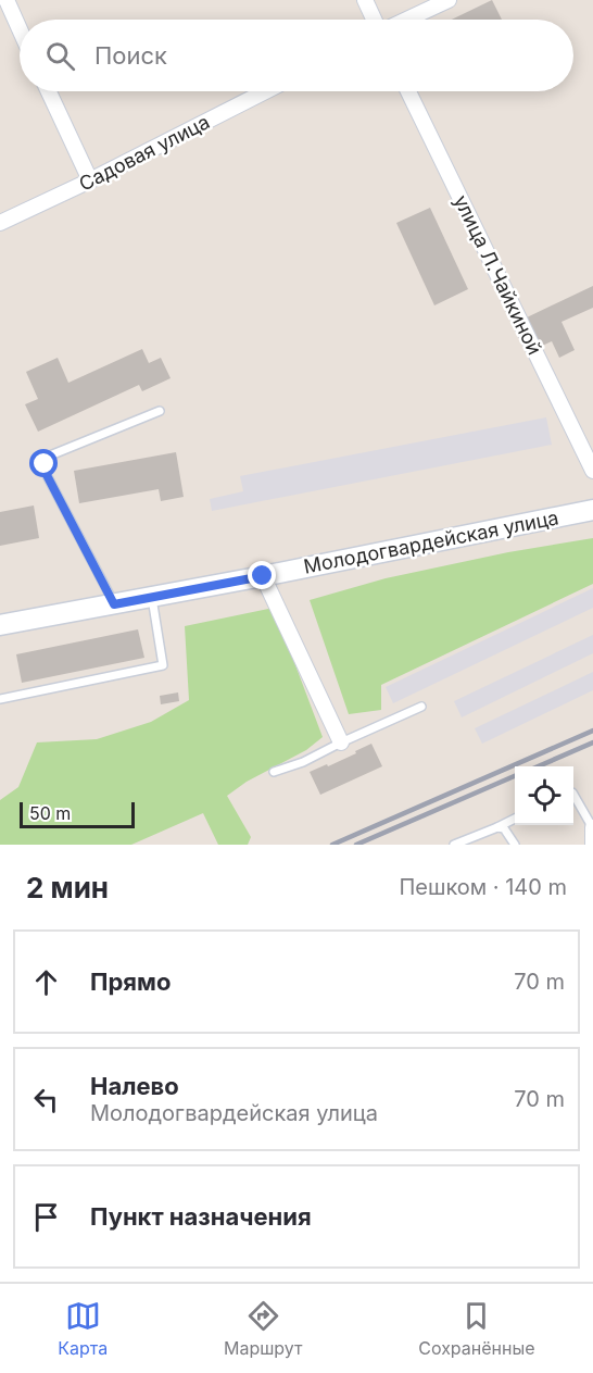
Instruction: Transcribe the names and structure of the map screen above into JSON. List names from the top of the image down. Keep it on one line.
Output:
{"streets":{"street":["Садовая улица","улица Л.Чайкиной","Молодогвардейская улица"]},"scale_bar":"50 m","page":{"search":"Поиск","scale":"50 m","heading":["2 мин","Пешком · 140 m"],"list":[["Прямо","70 m"],["Налево","Молодогвардейская улица","70 m"],"Пункт назначения"],"nav":["Карта","Маршрут","Сохранённые"]}}
